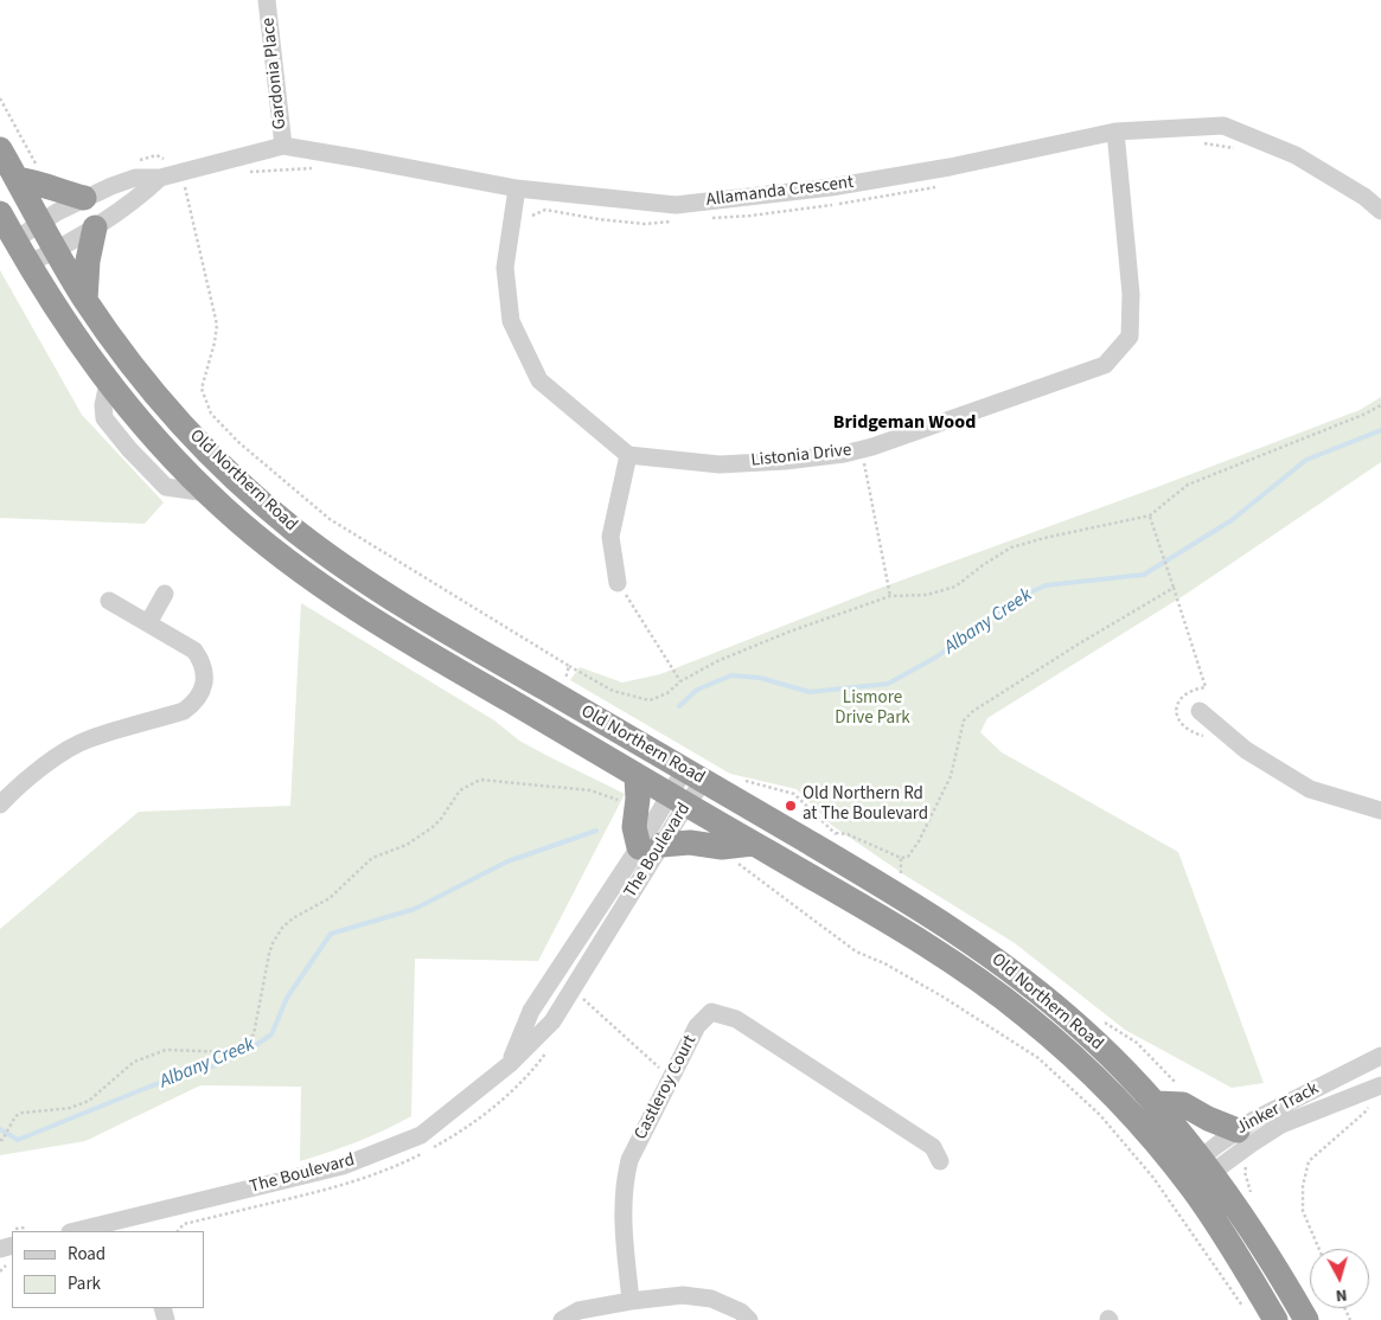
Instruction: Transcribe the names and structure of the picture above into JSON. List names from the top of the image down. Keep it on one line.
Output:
{"streets":{"highway":["Old Northern Road"],"street":["Gardonia Place","Allamanda Crescent","Listonia Drive","The Boulevard","Castleroy Court","Jinker Track"]},"crossings":[["Gardonia Place","Allamanda Crescent"],["Allamanda Crescent","Listonia Drive"],["Allamanda Crescent","Old Northern Road"],["Old Northern Road","The Boulevard"],["Old Northern Road","Jinker Track"]],"districts":["Bridgeman Wood"],"water":["Albany Creek"],"parks":["Lismore Drive Park"],"places":["Old Northern Rd at The Boulevard"],"legend":["Road","Park"],"north":"bottom"}
